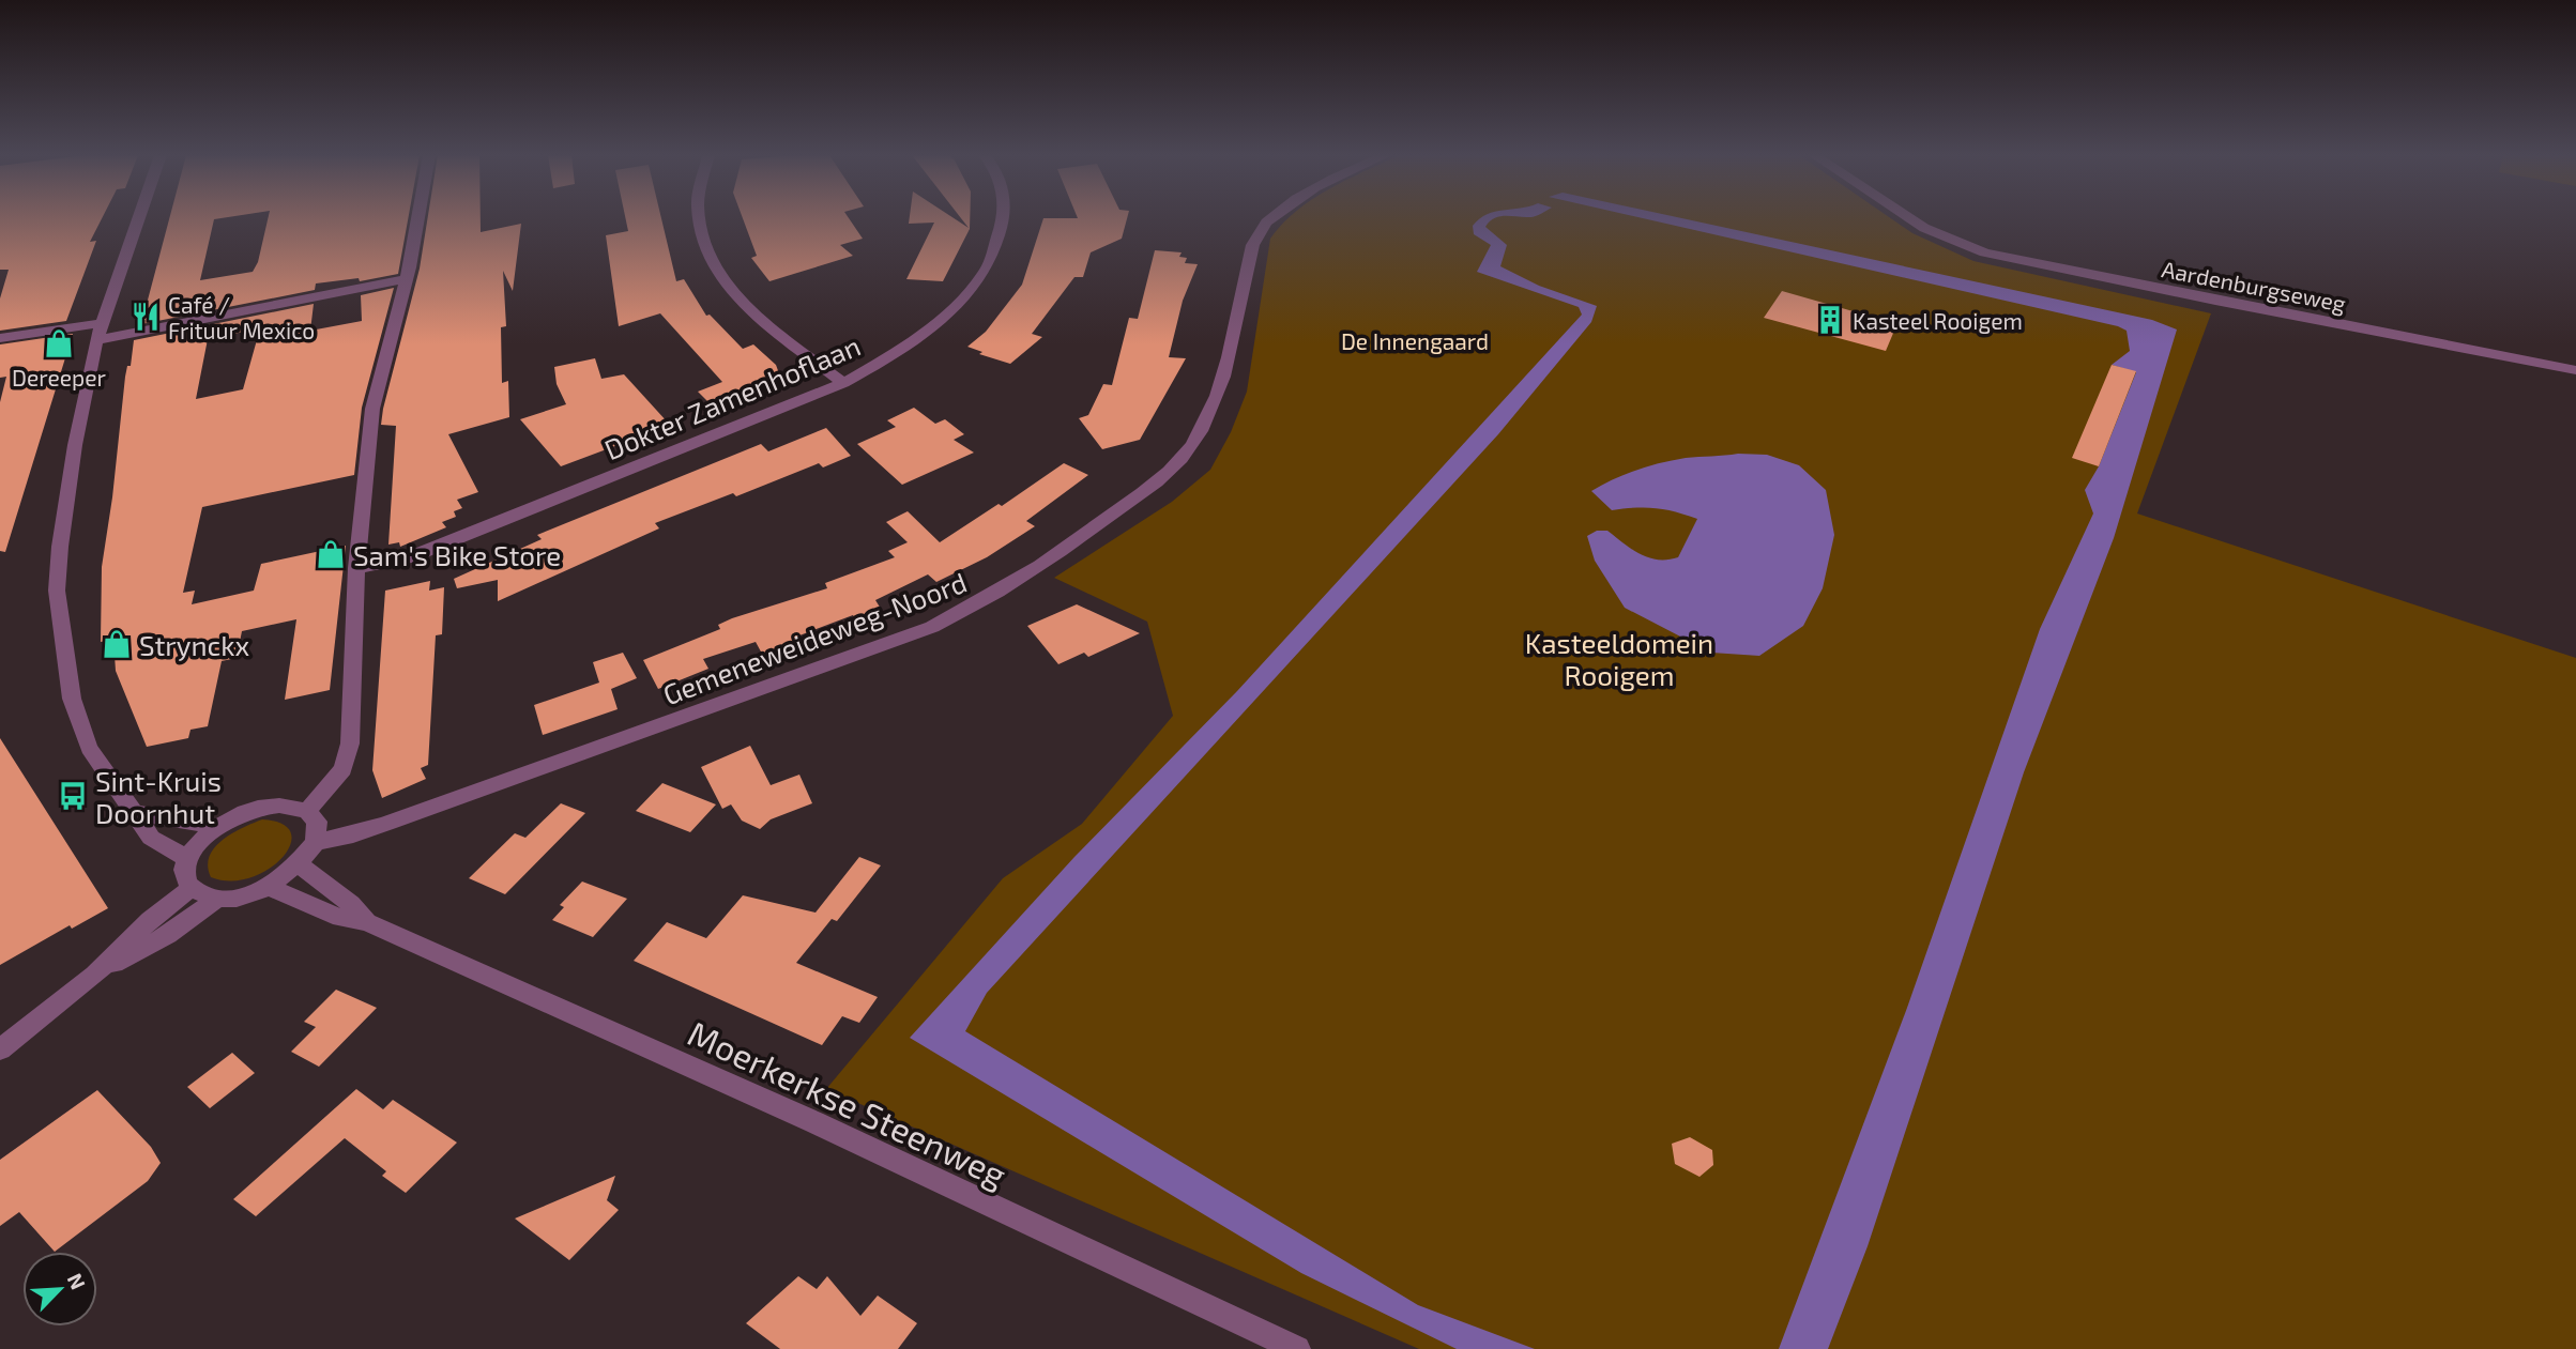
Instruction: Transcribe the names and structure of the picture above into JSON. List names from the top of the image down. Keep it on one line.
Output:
{"streets":{"street":["Aardenburgseweg","Dokter Zamenhoflaan","Gemeneweideweg-Noord","Moerkerkse Steenweg"]},"parks":["De Innengaard","Kasteeldomein Rooigem"],"places":{"restaurant":["Café / Frituur Mexico"],"building":["Kasteel Rooigem"],"shop":["Dereeper","Sam's Bike Store","Strynckx"],"bus stop":["Sint-Kruis Doornhut"]},"north":"top right"}
